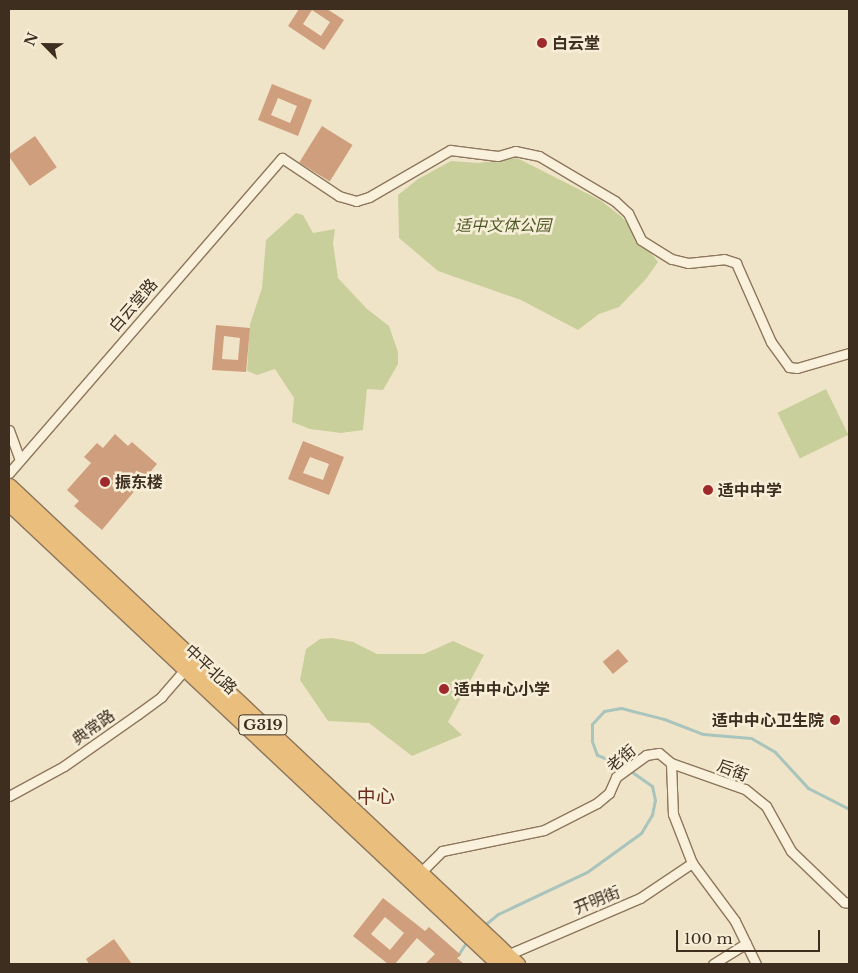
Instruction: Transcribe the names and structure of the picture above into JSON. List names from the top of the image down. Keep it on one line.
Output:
{"streets":{"highway":["中平北路","G319"],"street":["白云堂路","典常路","老街","后街","开明街"]},"crossings":[["中平北路","G319"],["中平北路","典常路"],["中平北路","开明街"],["G319","老街"],["G319","开明街"],["老街","后街"]],"districts":["中心"],"parks":["适中文体公园"],"places":["白云堂","振东楼","适中中学","适中中心小学","适中中心卫生院"],"scale_bar":"100 m","north":"top left"}
